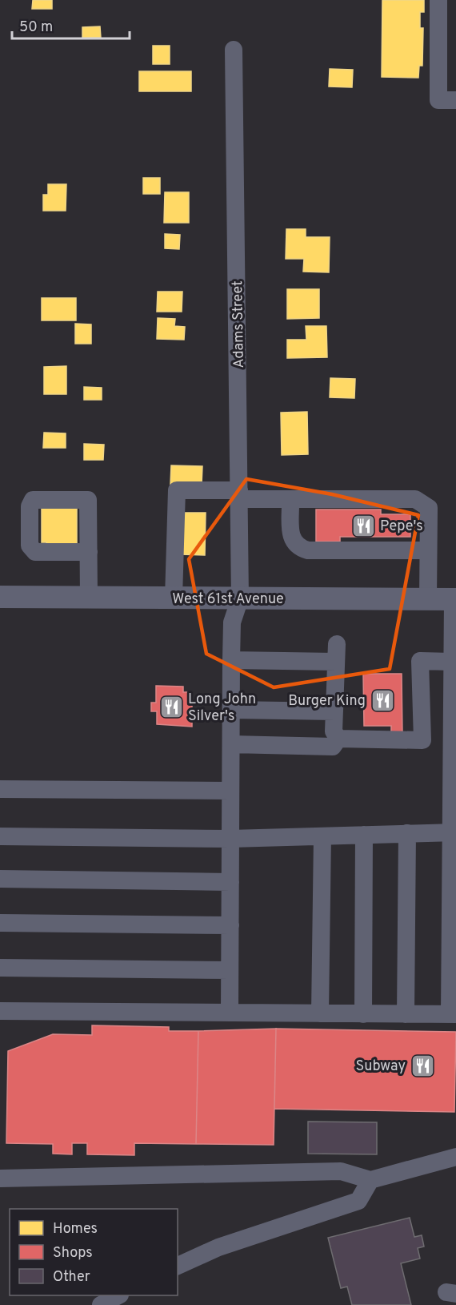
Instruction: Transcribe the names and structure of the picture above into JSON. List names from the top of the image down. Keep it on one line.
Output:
{"streets":{"main road":["West 61st Avenue"],"street":["Adams Street"]},"crossings":[["Adams Street","West 61st Avenue"]],"places":{"restaurant":["Pepe's","Burger King","Long John Silver's","Subway"]},"legend":["Homes","Shops","Other"],"scale_bar":"50 m"}
